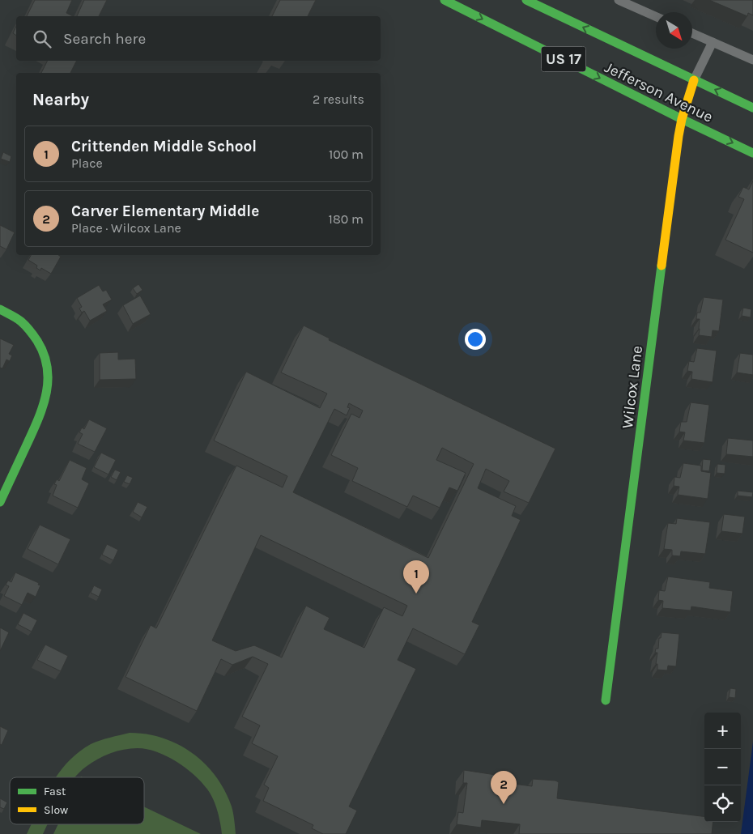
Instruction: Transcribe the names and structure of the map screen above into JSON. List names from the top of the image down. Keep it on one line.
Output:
{"streets":{"street":["US 17","Jefferson Avenue","Wilcox Lane"]},"crossings":[["Jefferson Avenue","Wilcox Lane"]],"legend":["Fast","Slow"],"north":"bottom right","page":{"search":"Search here","heading":["Nearby","2 results"],"list":[{"mark":"1","name":"Crittenden Middle School","note":"Place","value":"100 m"},{"mark":"2","name":"Carver Elementary Middle","note":"Place · Wilcox Lane","value":"180 m"}],"pins":["1","2"],"map_buttons":["+","−"]}}
